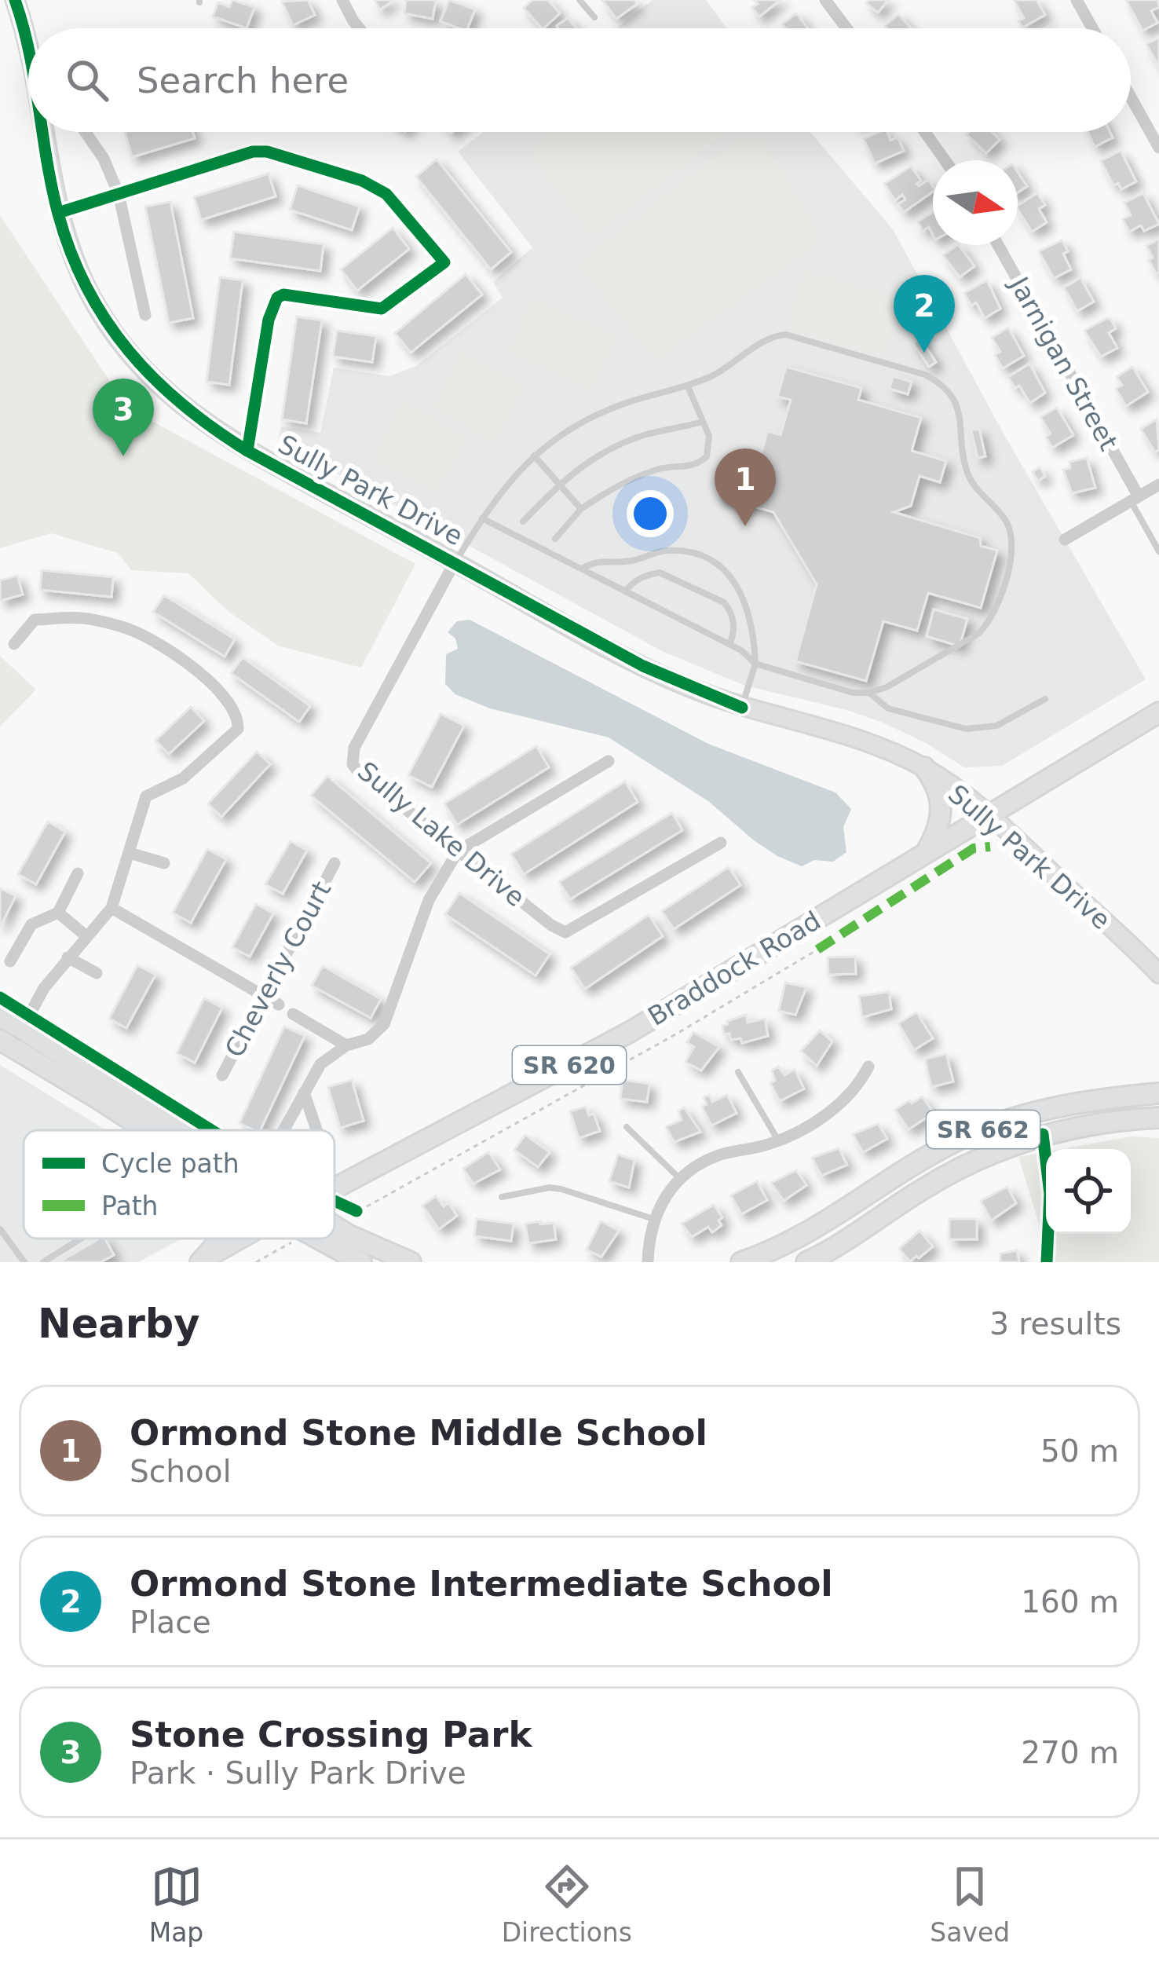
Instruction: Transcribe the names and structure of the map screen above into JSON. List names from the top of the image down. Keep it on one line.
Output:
{"streets":{"main road":["Braddock Road","SR 620","SR 662"],"street":["Jarnigan Street","Sully Park Drive","Sully Lake Drive","Cheverly Court"]},"crossings":[["Sully Park Drive","Sully Lake Drive"],["Sully Park Drive","Braddock Road"]],"legend":["Cycle path","Path"],"north":"right","page":{"search":"Search here","pins":["2","3","1"],"heading":["Nearby","3 results"],"list":[{"mark":"1","name":"Ormond Stone Middle School","note":"School","value":"50 m"},{"mark":"2","name":"Ormond Stone Intermediate School","note":"Place","value":"160 m"},{"mark":"3","name":"Stone Crossing Park","note":"Park · Sully Park Drive","value":"270 m"}],"nav":["Map","Directions","Saved"]}}
